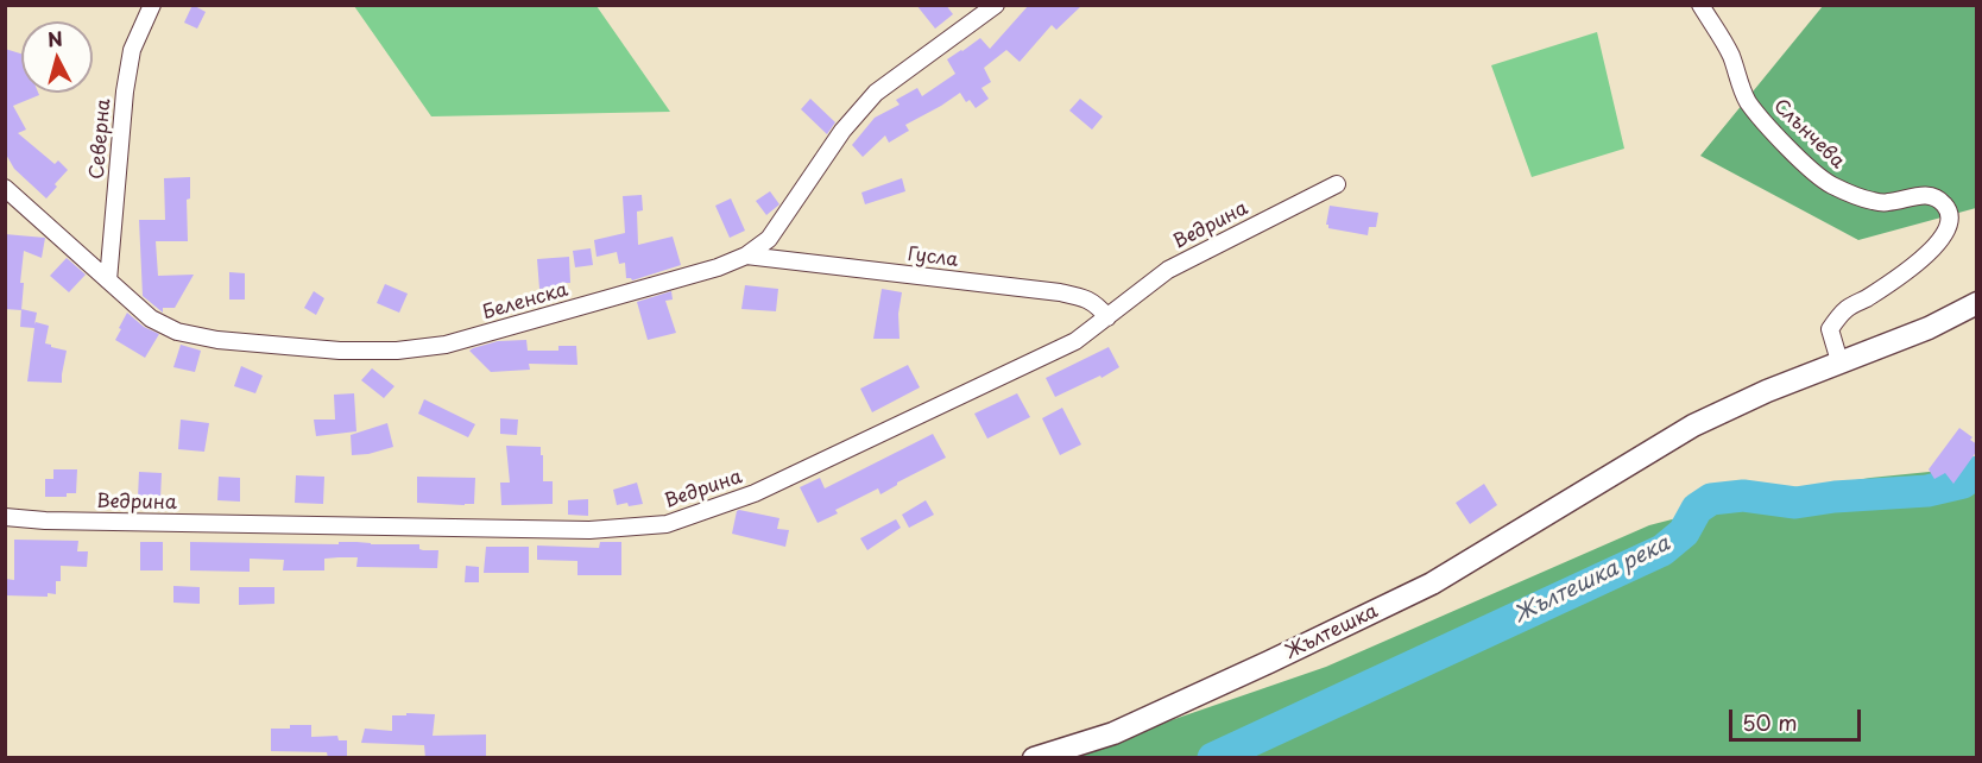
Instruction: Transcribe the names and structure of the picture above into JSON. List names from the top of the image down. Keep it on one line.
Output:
{"streets":{"main road":["Жълтешка"],"street":["Слънчева","Северна","Ведрина","Гусла","Беленска"]},"crossings":[["Слънчева","Жълтешка"],["Северна","Беленска"],["Ведрина","Гусла"],["Гусла","Беленска"]],"water":["Жълтешка река"],"scale_bar":"50 m","north":"top"}
